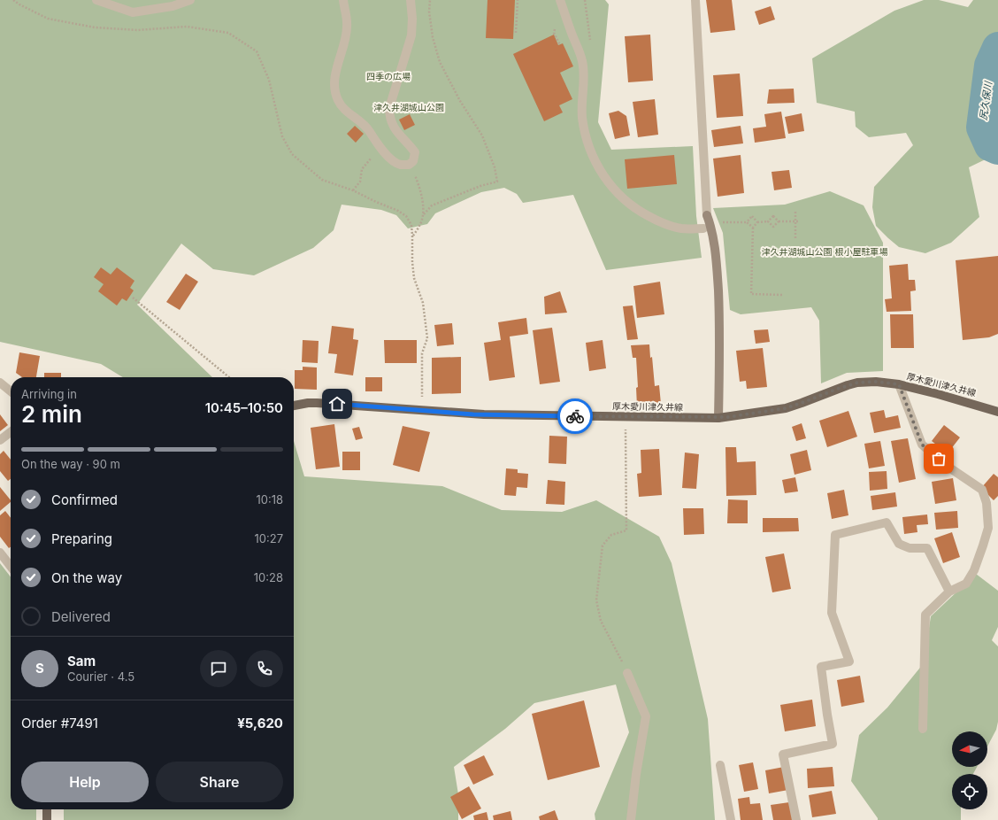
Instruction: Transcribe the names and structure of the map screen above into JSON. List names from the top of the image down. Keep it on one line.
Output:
{"streets":{"main road":["厚木愛川津久井線"]},"water":["尻久保川"],"parks":["四季の広場","津久井湖城山公園","津久井湖城山公園 根小屋駐車場"],"north":"left","page":{"heading":["2 min","Arriving in","10:45–10:50"],"panel":["Sam","Courier · 4.5","Order #7491","¥5,620"],"bar":"On the way · 90 m","list":[["Confirmed","10:18"],["Preparing","10:27"],["On the way","10:28"],"Delivered"],"round":"S","buttons":["Help","Share"]}}
